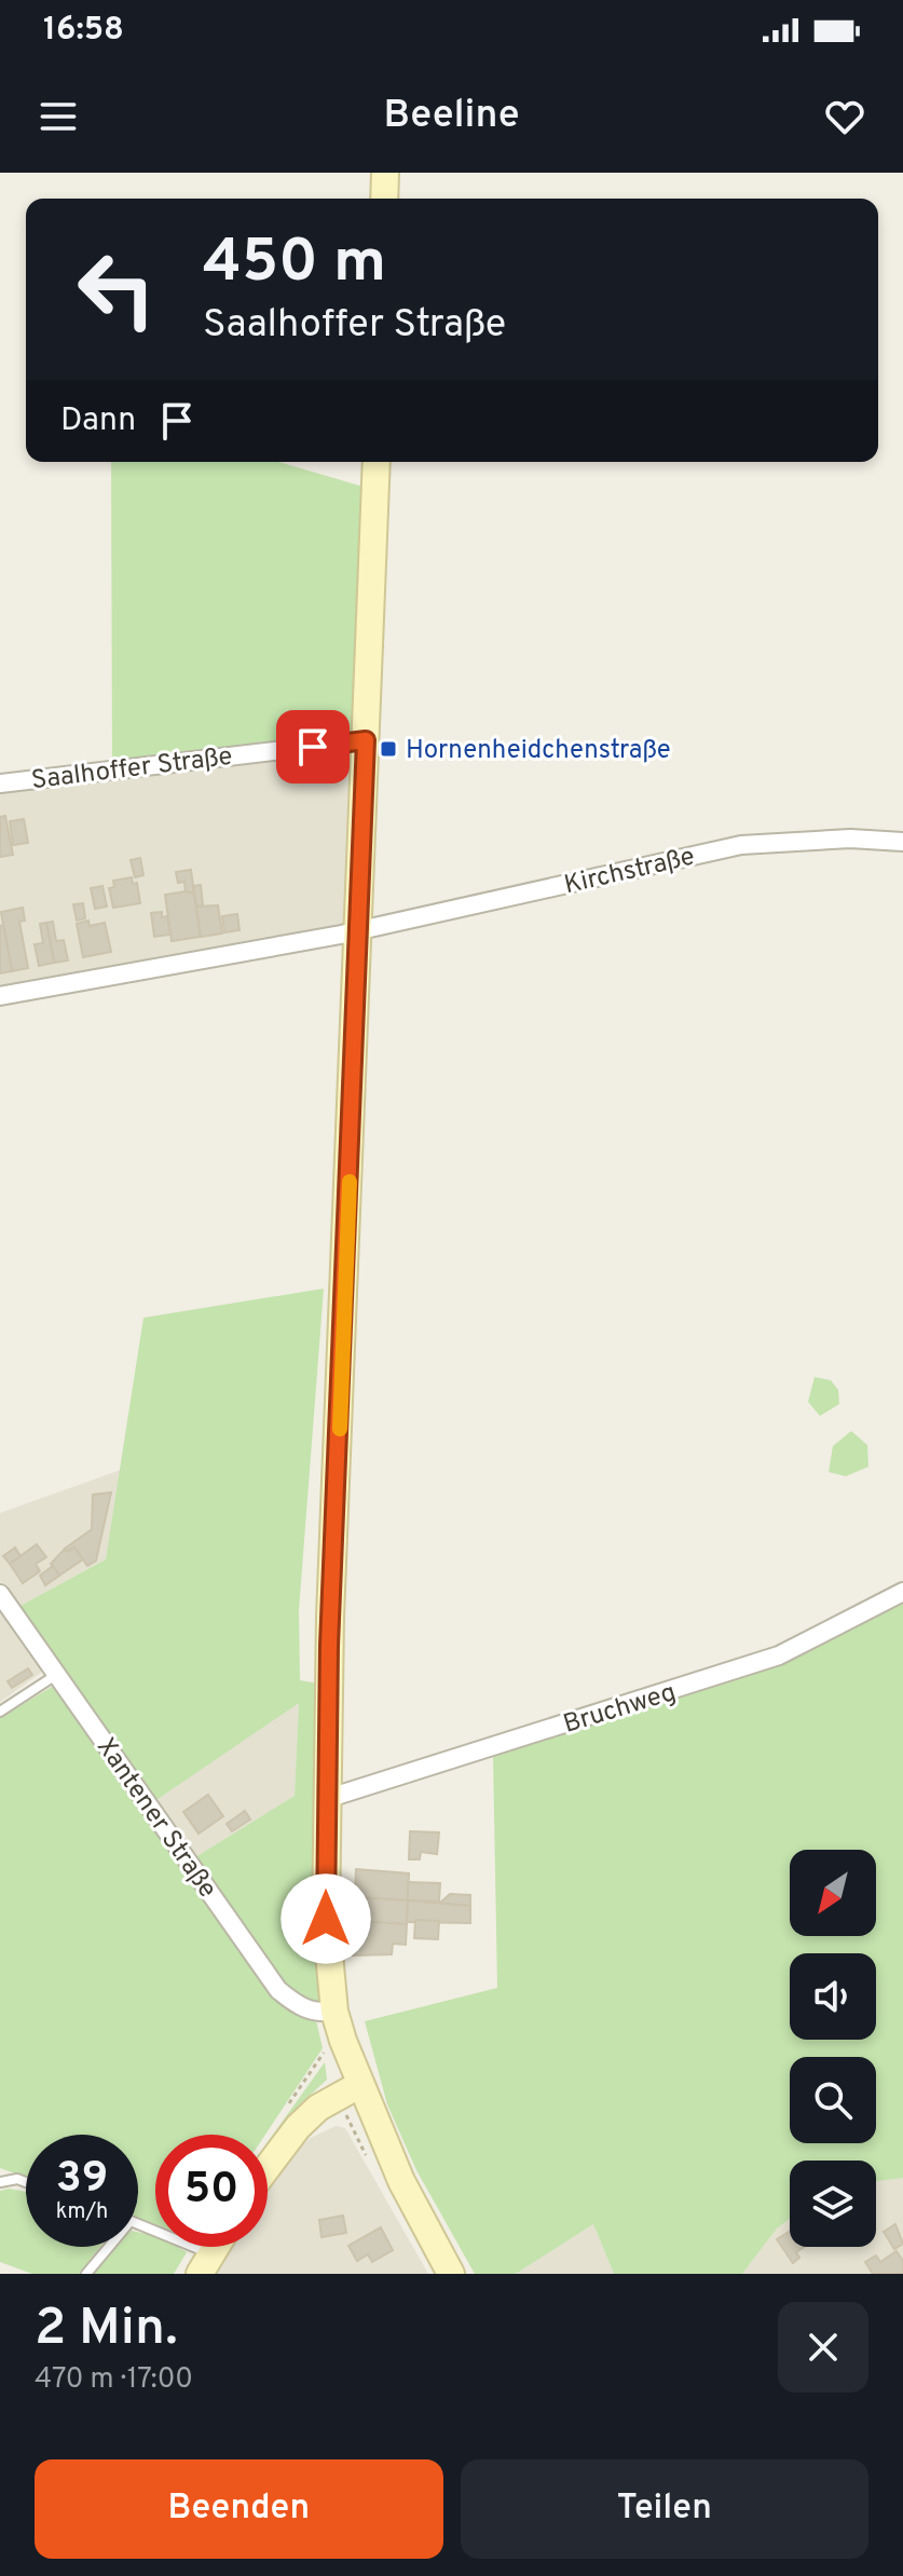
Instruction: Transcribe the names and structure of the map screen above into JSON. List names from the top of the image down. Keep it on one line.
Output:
{"streets":{"street":["Saalhoffer Straße","Kirchstraße","Bruchweg","Xantener Straße"]},"places":{"transit":["Hornenheidchenstraße"]},"north":"bottom left","page":{"status":"16:58","header":"Beeline","turn":["450 m","Saalhoffer Straße"],"then":"Dann","speed":"39 km/h","limit":"50","heading":["2 Min.","470 m · 17:00"],"buttons":["Beenden","Teilen"]}}
